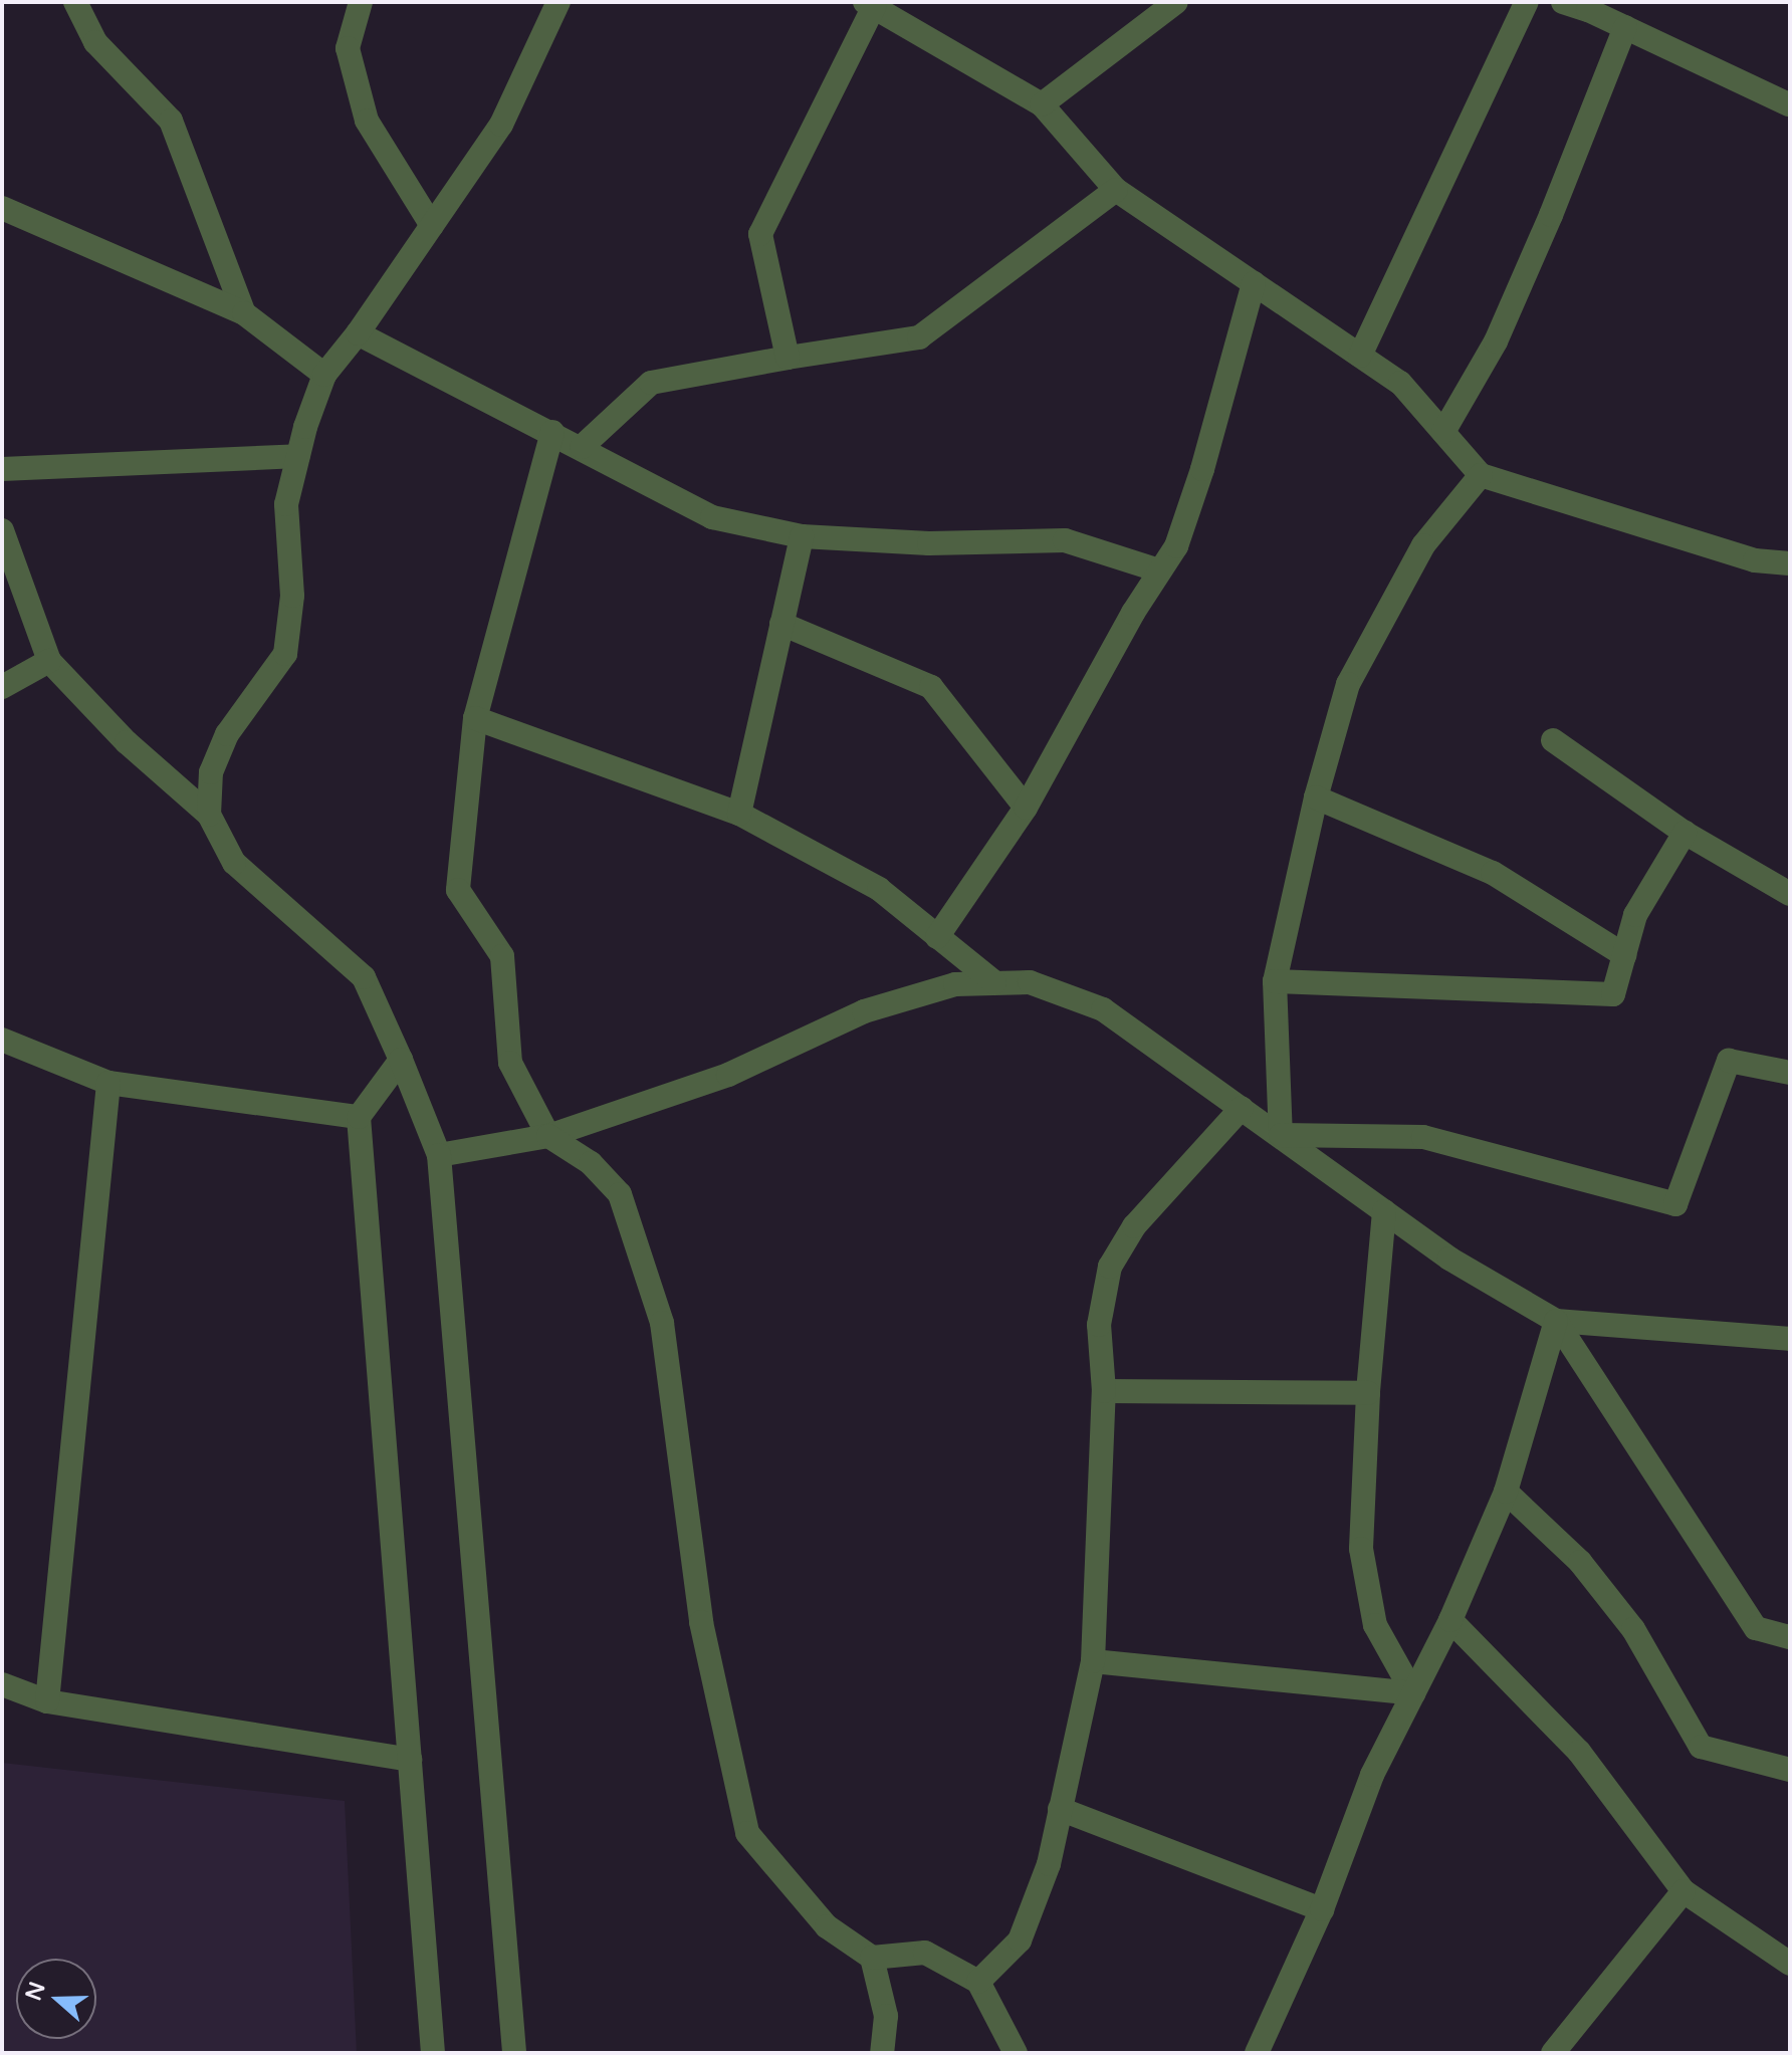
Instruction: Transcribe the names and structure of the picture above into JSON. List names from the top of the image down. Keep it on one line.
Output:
{"north":"left"}
